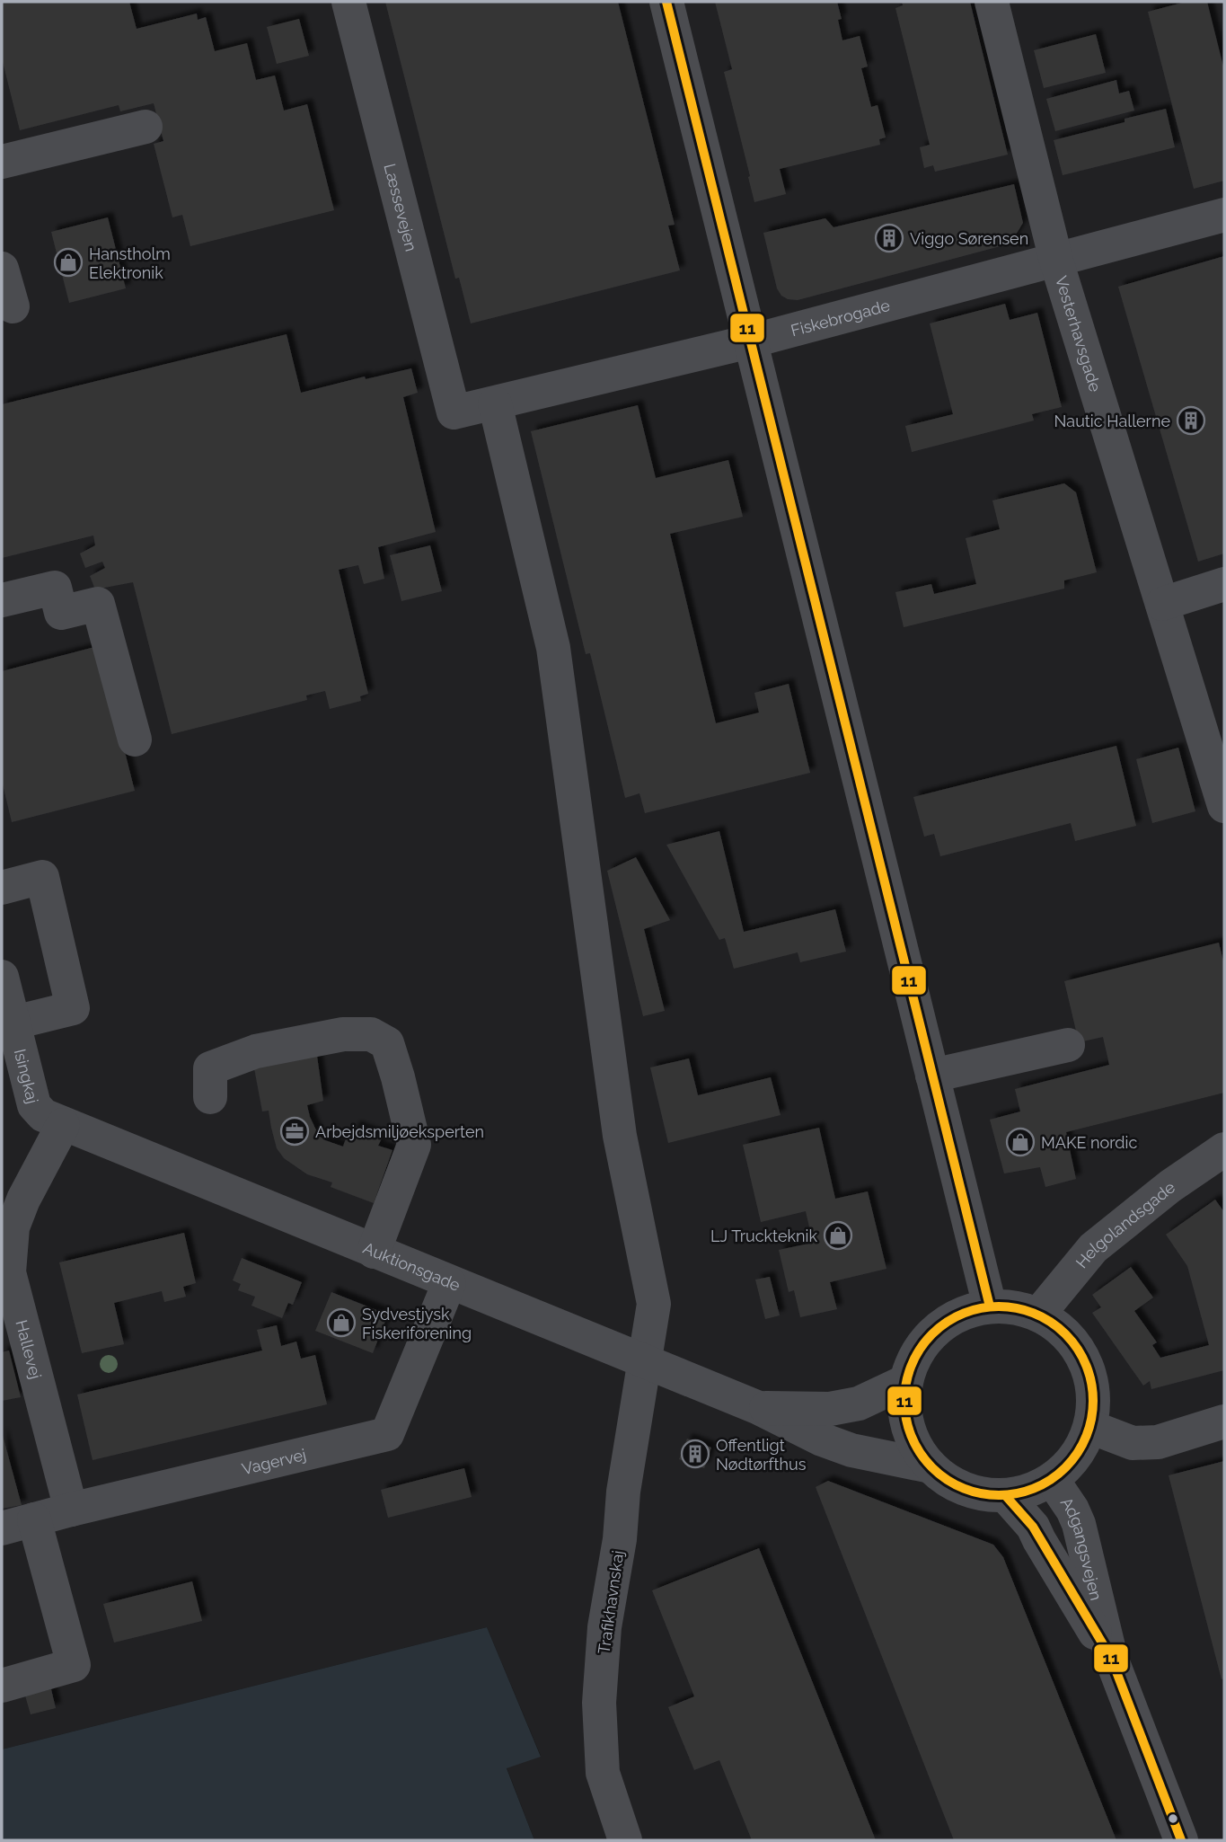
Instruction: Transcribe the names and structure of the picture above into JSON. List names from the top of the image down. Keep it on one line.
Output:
{"streets":{"street":["Læssevejen","Fiskebrogade","Vesterhavsgade","Isingkaj","Helgolandsgade","Auktionsgade","Hallevej","Vagervej","Adgangsvejen","Trafikhavnskaj"]},"crossings":[["Læssevejen","Fiskebrogade"],["Fiskebrogade","Vesterhavsgade"],["Fiskebrogade","Trafikhavnskaj"],["Isingkaj","Auktionsgade"],["Isingkaj","Hallevej"],["Helgolandsgade","Auktionsgade"],["Helgolandsgade","Adgangsvejen"],["Auktionsgade","Hallevej"],["Auktionsgade","Vagervej"],["Auktionsgade","Adgangsvejen"],["Auktionsgade","Trafikhavnskaj"],["Hallevej","Vagervej"]],"places":{"building":["Viggo Sørensen","Nautic Hallerne","Offentligt Nødtørfthus"],"shop":["Hanstholm Elektronik","MAKE nordic","LJ Truckteknik","Sydvestjysk Fiskeriforening"],"office":["Arbejdsmiljøeksperten"]},"lines":["transit line 11"]}
